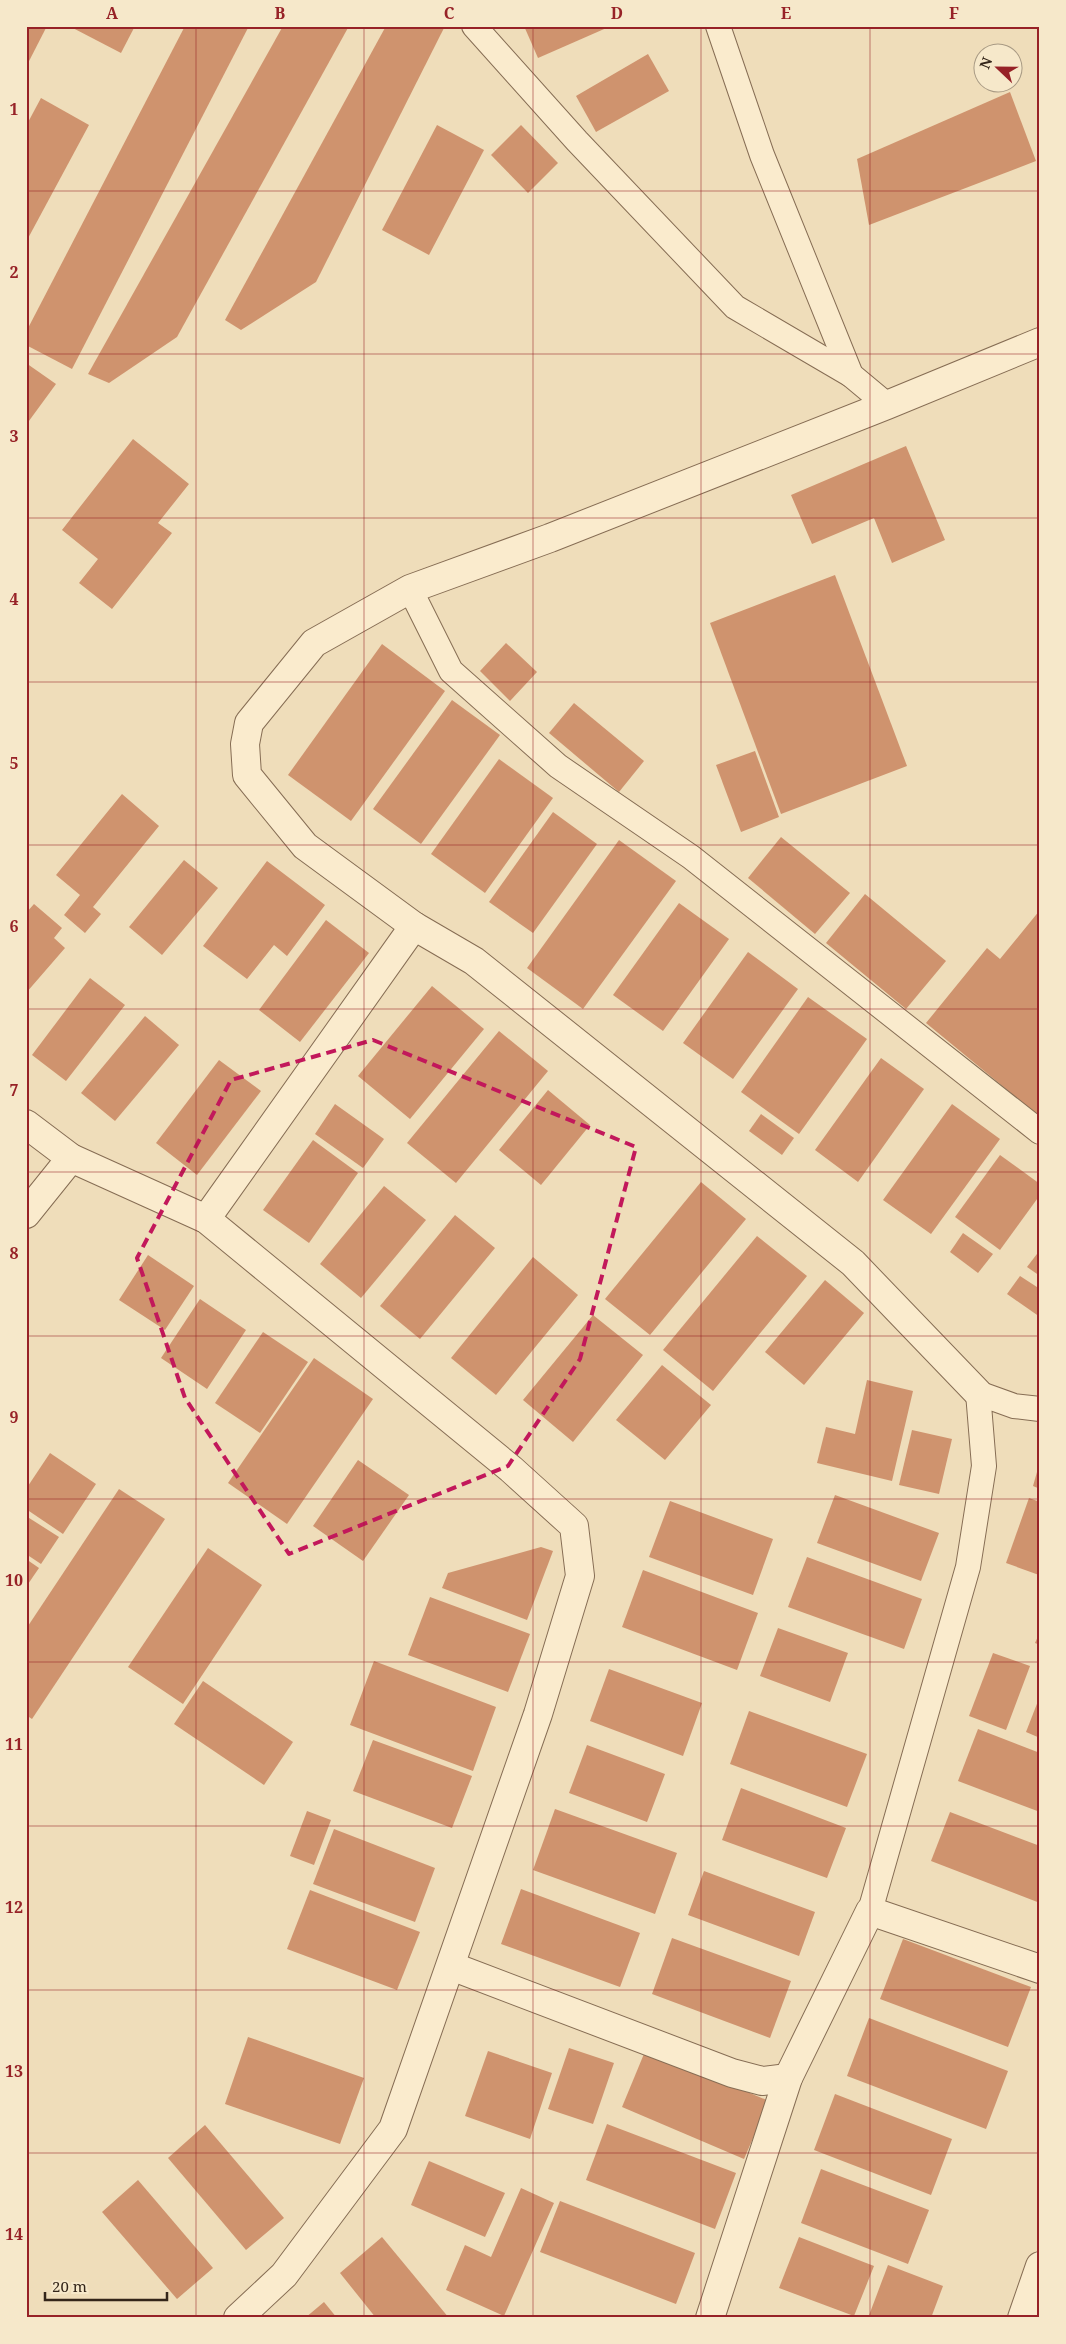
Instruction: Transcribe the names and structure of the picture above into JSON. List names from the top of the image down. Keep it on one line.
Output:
{"scale_bar":"20 m","north":"left","grid":{"columns":["A","B","C","D","E","F"],"rows":["1","2","3","4","5","6","7","8","9","10","11","12","13","14"]}}
